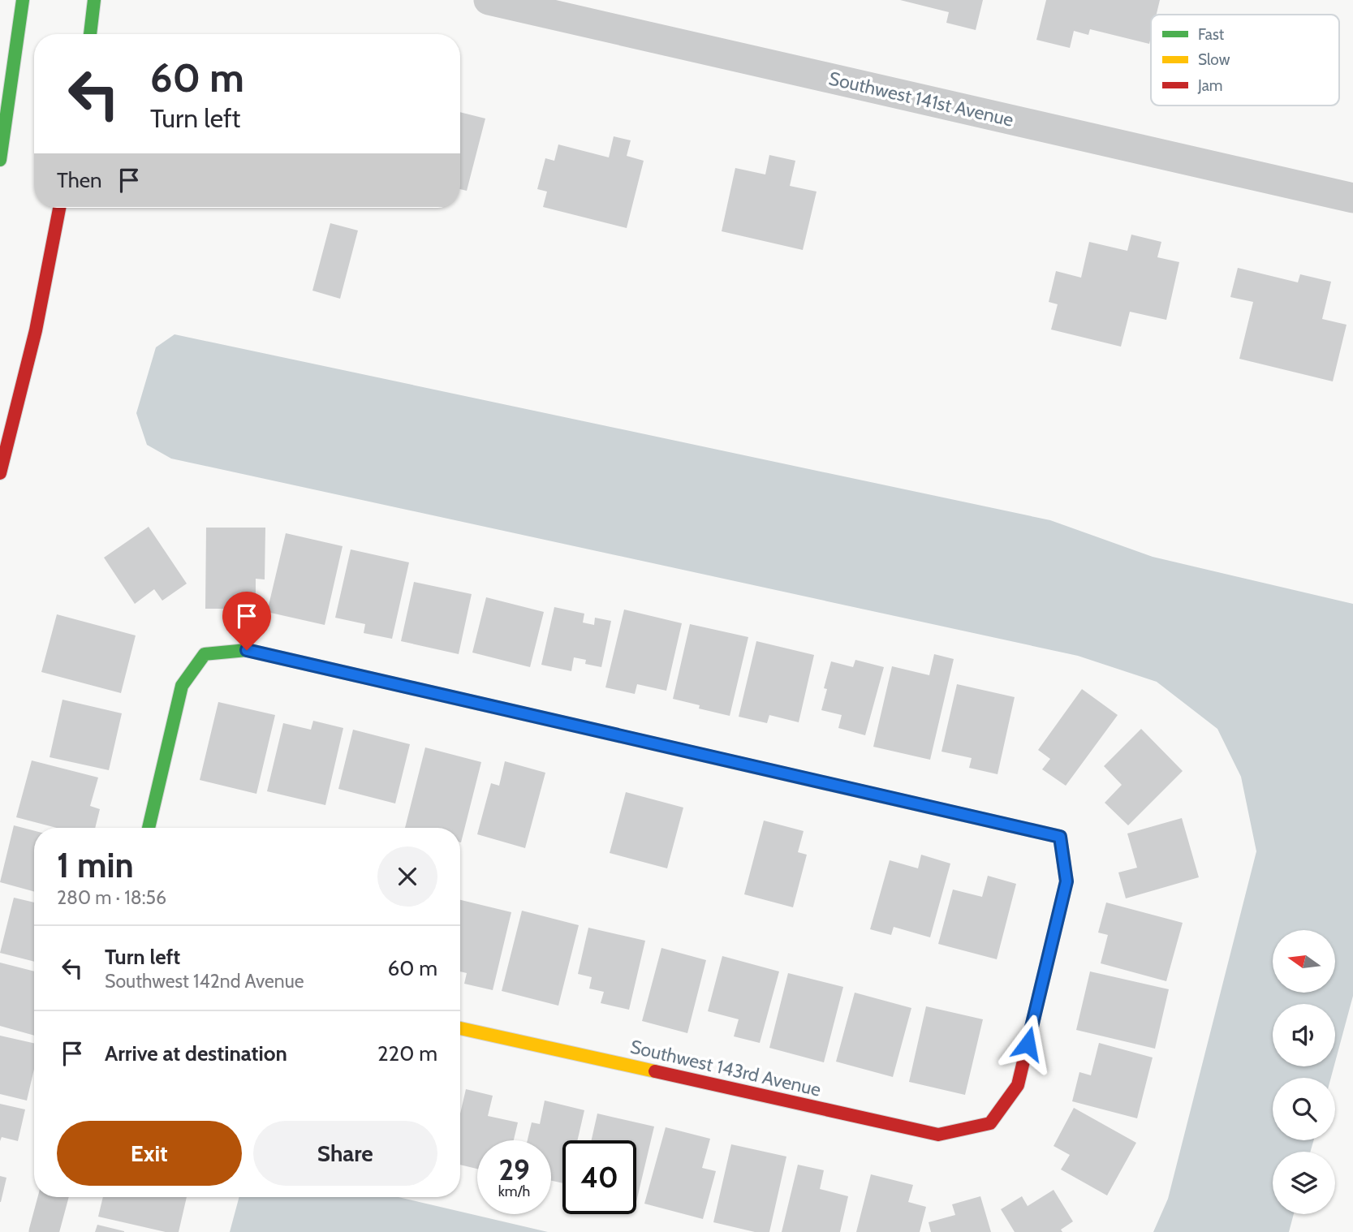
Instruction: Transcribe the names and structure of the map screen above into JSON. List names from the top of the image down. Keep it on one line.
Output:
{"streets":{"street":["Southwest 141st Avenue","Southwest 143rd Avenue"]},"legend":["Fast","Slow","Jam"],"north":"left","page":{"turn":["60 m","Turn left"],"then":"Then","heading":["1 min","280 m · 18:56"],"list":[{"name":"Turn left","note":"Southwest 142nd Avenue","value":"60 m"},{"name":"Arrive at destination","value":"220 m"}],"buttons":["Exit","Share"],"speed":"29 km/h","limit":"40"}}
